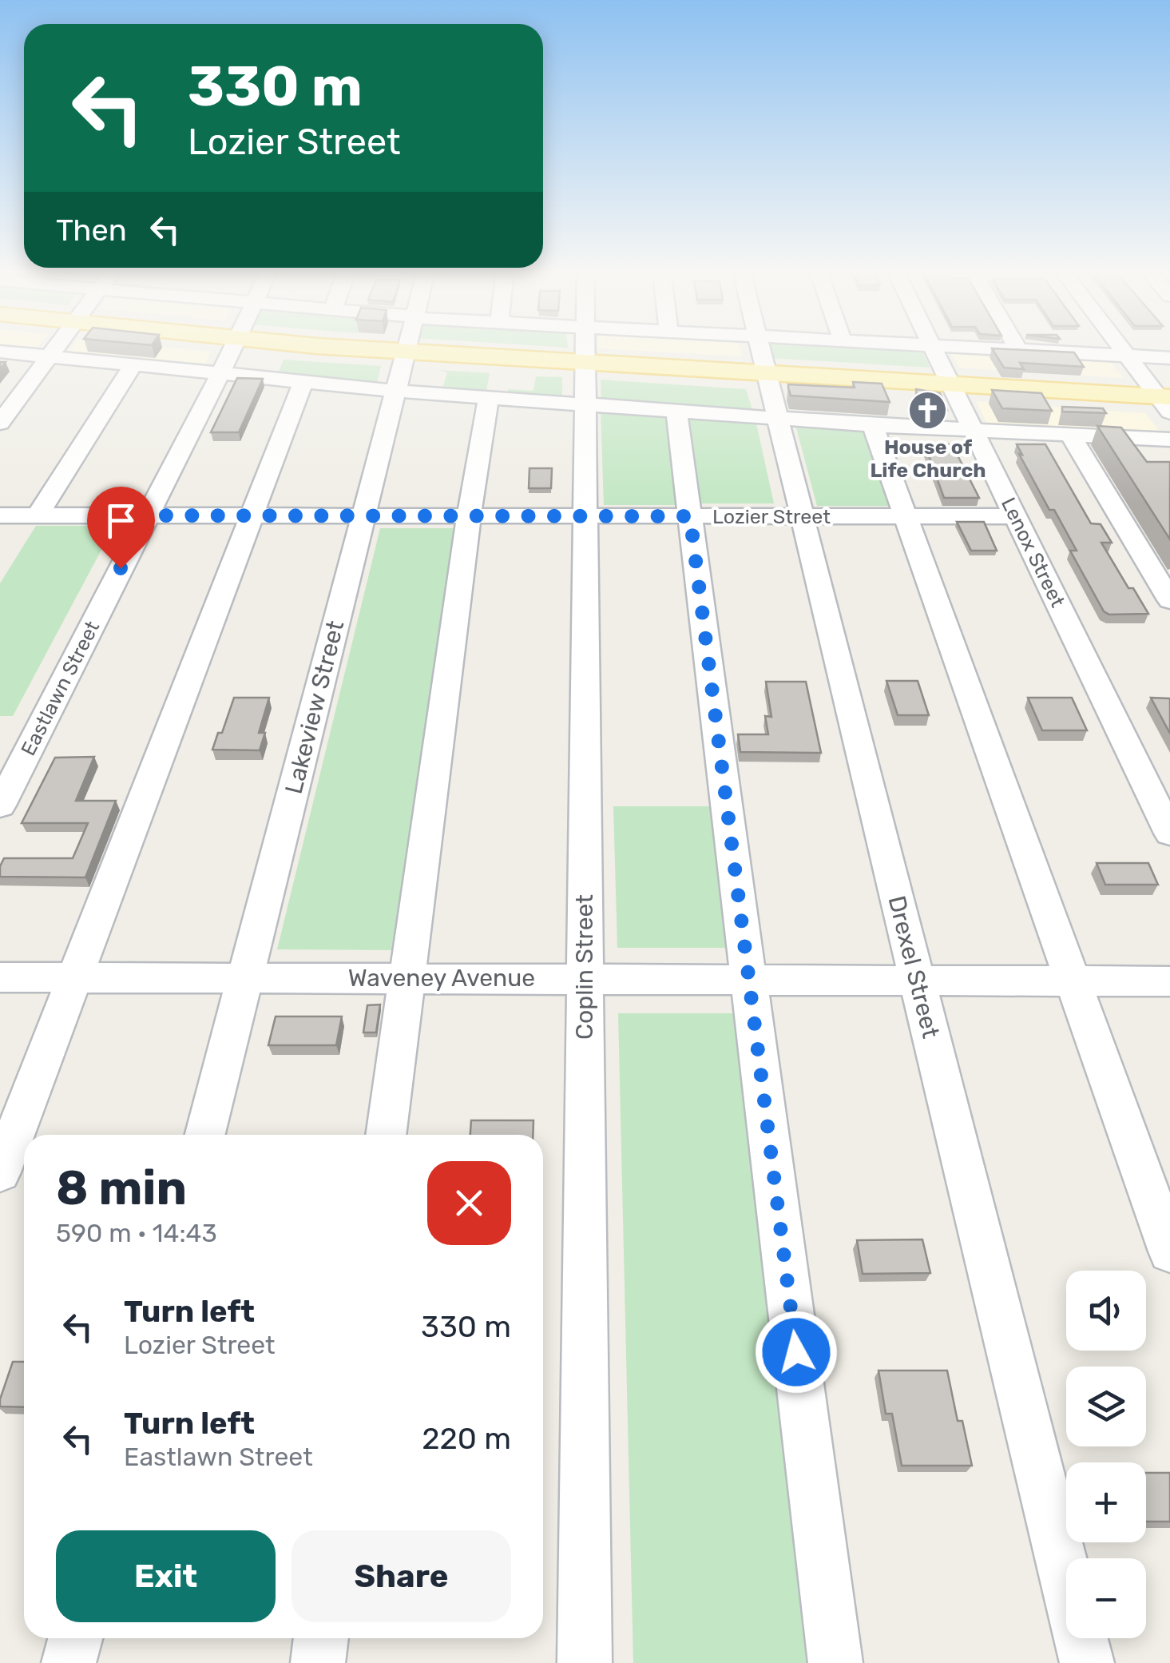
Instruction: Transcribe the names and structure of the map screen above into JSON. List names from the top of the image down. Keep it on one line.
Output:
{"streets":{"street":["Lozier Street","Lenox Street","Eastlawn Street","Lakeview Street","Coplin Street","Drexel Street","Waveney Avenue"]},"crossings":[["Lozier Street","Lenox Street"],["Lozier Street","Eastlawn Street"],["Lozier Street","Lakeview Street"],["Lozier Street","Coplin Street"],["Lozier Street","Drexel Street"],["Lakeview Street","Waveney Avenue"],["Coplin Street","Waveney Avenue"],["Drexel Street","Waveney Avenue"]],"places":{"church":["House of Life Church"]},"page":{"turn":["330 m","Lozier Street"],"then":"Then","heading":["8 min","590 m · 14:43"],"map_buttons":["+","−"],"list":[{"name":"Turn left","note":"Lozier Street","value":"330 m"},{"name":"Turn left","note":"Eastlawn Street","value":"220 m"}],"buttons":["Exit","Share"]}}
